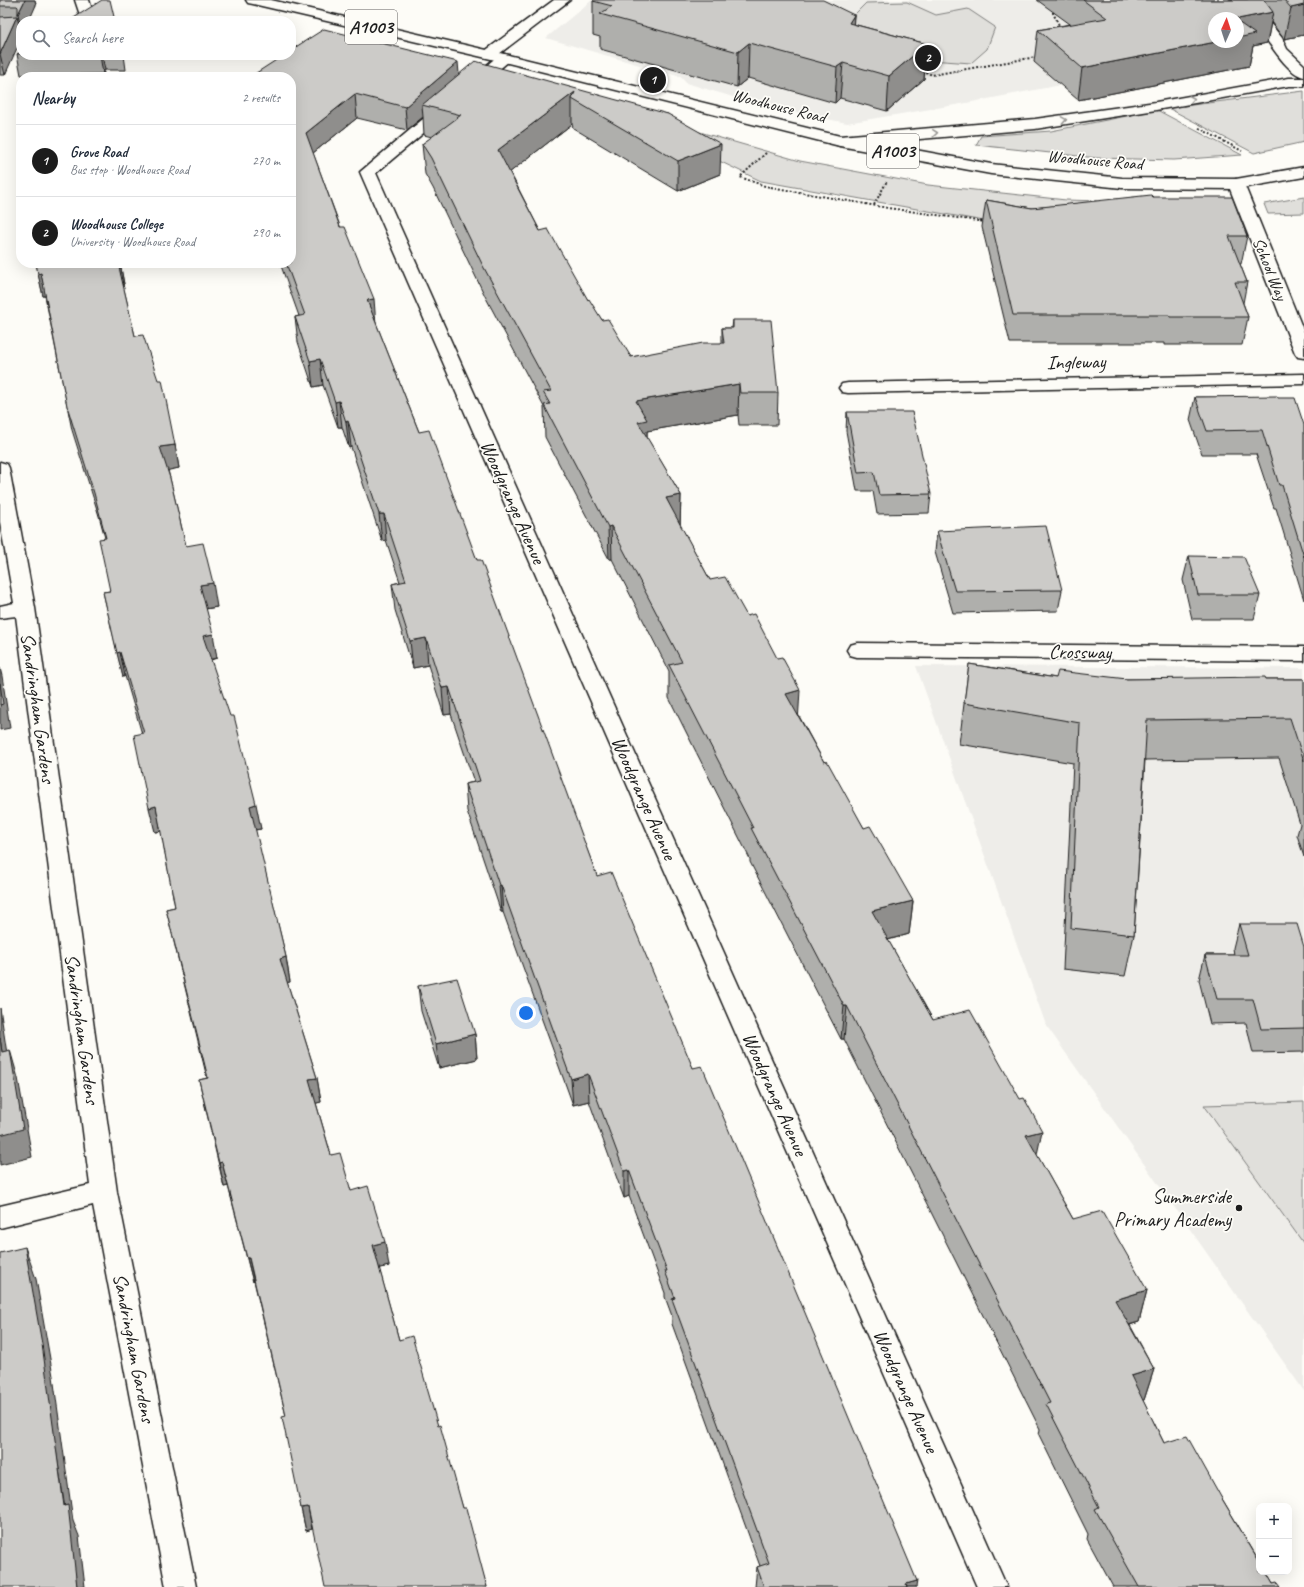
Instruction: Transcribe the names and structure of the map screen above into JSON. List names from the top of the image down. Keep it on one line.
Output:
{"streets":{"street":["A1003","Woodhouse Road","School Way","Ingleway","Woodgrange Avenue","Crossway","Sandringham Gardens"]},"crossings":[["Woodhouse Road","School Way"],["Woodhouse Road","Woodgrange Avenue"]],"places":["Summerside Primary Academy"],"north":"top","page":{"search":"Search here","pins":["2","1"],"heading":["Nearby","2 results"],"list":[{"mark":"1","name":"Grove Road","note":"Bus stop · Woodhouse Road","value":"270 m"},{"mark":"2","name":"Woodhouse College","note":"University · Woodhouse Road","value":"290 m"}],"map_buttons":["+","−"]}}
